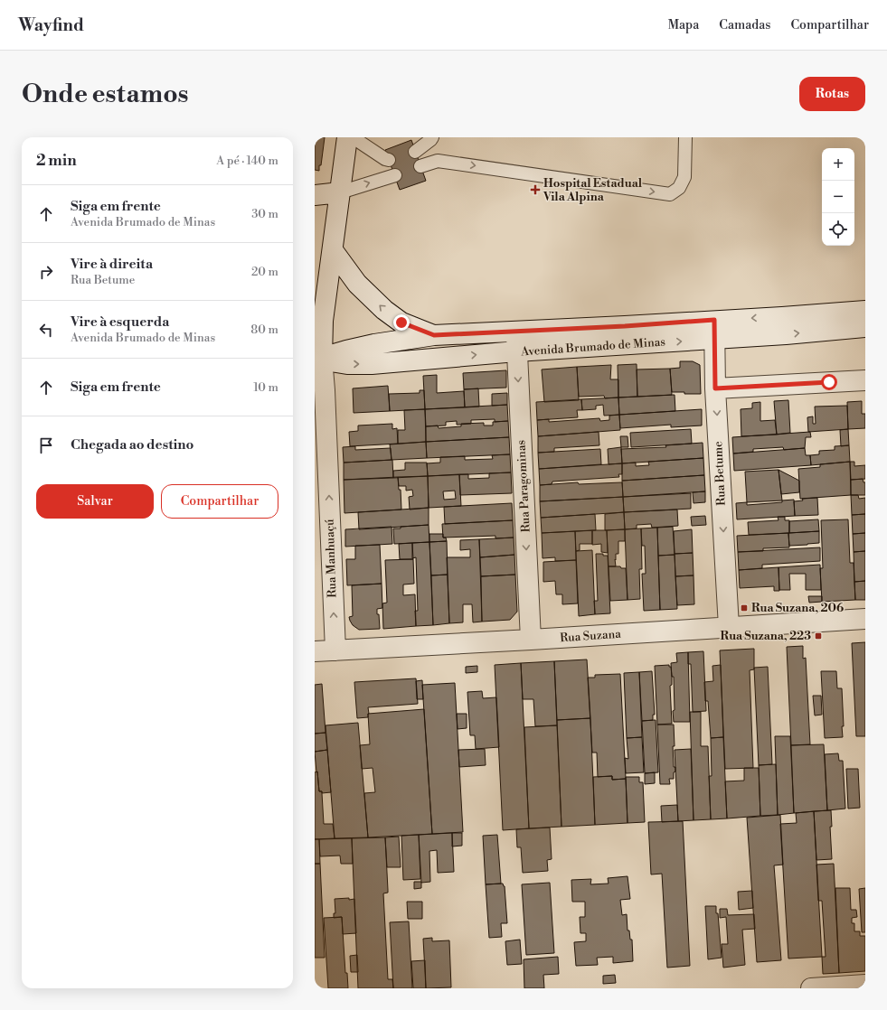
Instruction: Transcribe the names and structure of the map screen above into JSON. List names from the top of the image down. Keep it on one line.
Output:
{"streets":{"street":["Avenida Brumado de Minas","Rua Betume","Rua Paragominas","Rua Manhuaçú","Rua Suzana"]},"crossings":[["Avenida Brumado de Minas","Rua Betume"],["Avenida Brumado de Minas","Rua Paragominas"],["Avenida Brumado de Minas","Rua Manhuaçú"],["Rua Betume","Rua Suzana"],["Rua Paragominas","Rua Suzana"],["Rua Manhuaçú","Rua Suzana"]],"one_way":["Rua Betume","Rua Paragominas","Rua Manhuaçú"],"places":{"health":["Hospital Estadual Vila Alpina"],"transit":["Rua Suzana, 206","Rua Suzana, 223"]},"page":{"header":"Wayfind","nav":["Mapa","Camadas","Compartilhar"],"buttons":["Rotas",["Salvar","Compartilhar"]],"title":"Onde estamos","heading":["2 min","A pé · 140 m"],"map_buttons":["+","−"],"list":[["Siga em frente","Avenida Brumado de Minas","30 m"],["Vire à direita","Rua Betume","20 m"],["Vire à esquerda","Avenida Brumado de Minas","80 m"],["Siga em frente","10 m"],"Chegada ao destino"]}}
